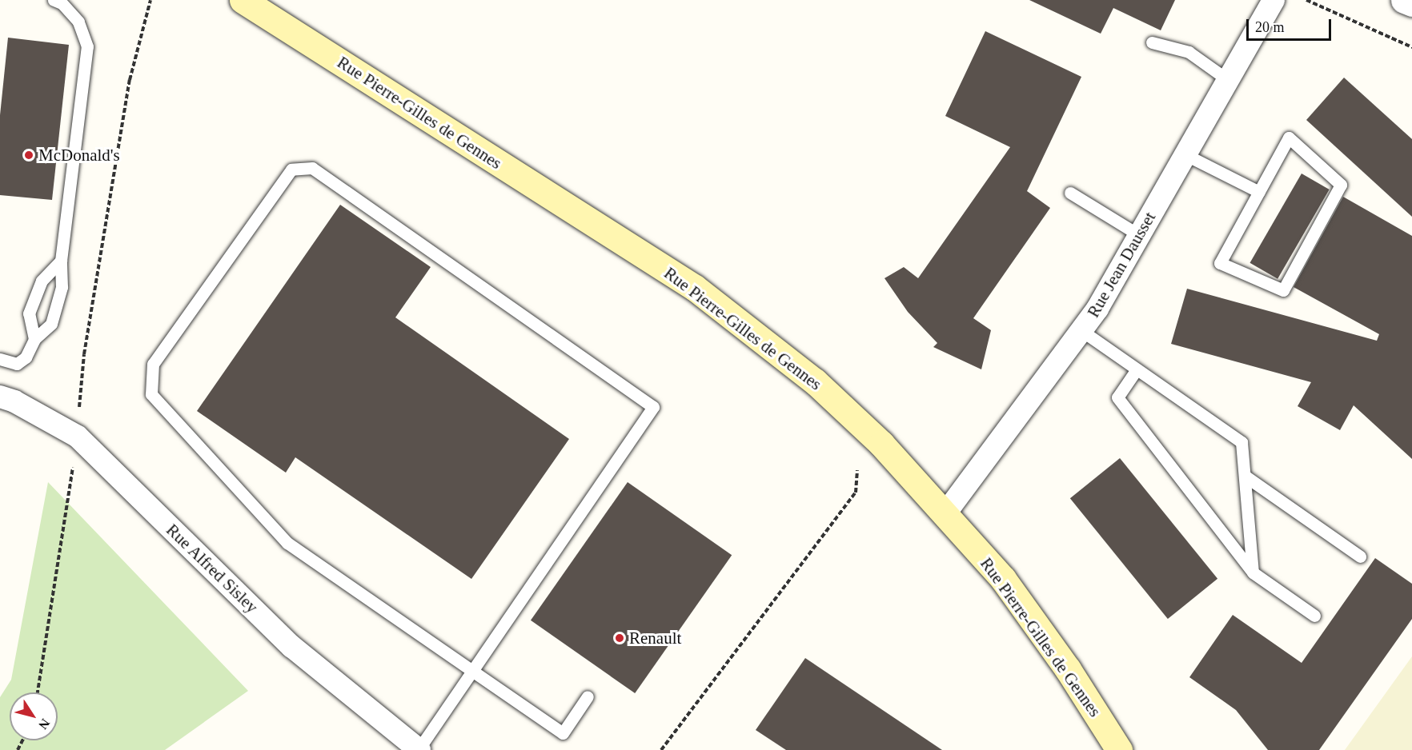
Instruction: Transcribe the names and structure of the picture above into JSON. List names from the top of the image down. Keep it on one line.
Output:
{"streets":{"main road":["Rue Pierre-Gilles de Gennes"],"street":["Rue Jean Dausset","Rue Alfred Sisley"]},"crossings":[["Rue Pierre-Gilles de Gennes","Rue Jean Dausset"]],"places":["McDonald's","Renault"],"scale_bar":"20 m","north":"bottom right"}
